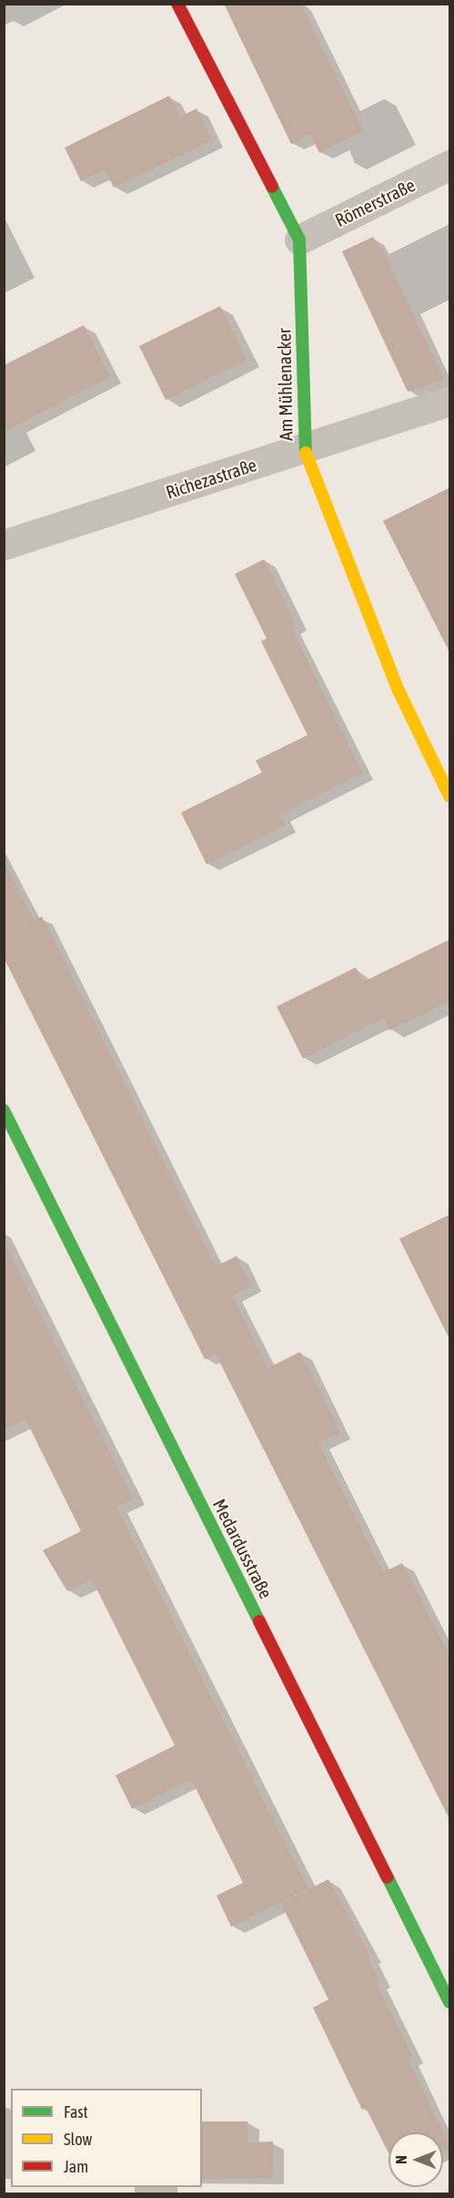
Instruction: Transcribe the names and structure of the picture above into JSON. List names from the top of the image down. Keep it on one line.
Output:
{"streets":{"street":["Römerstraße","Am Mühlenacker","Richezastraße","Medardusstraße"]},"crossings":[["Römerstraße","Am Mühlenacker"],["Am Mühlenacker","Richezastraße"]],"legend":["Fast","Slow","Jam"],"north":"left"}
